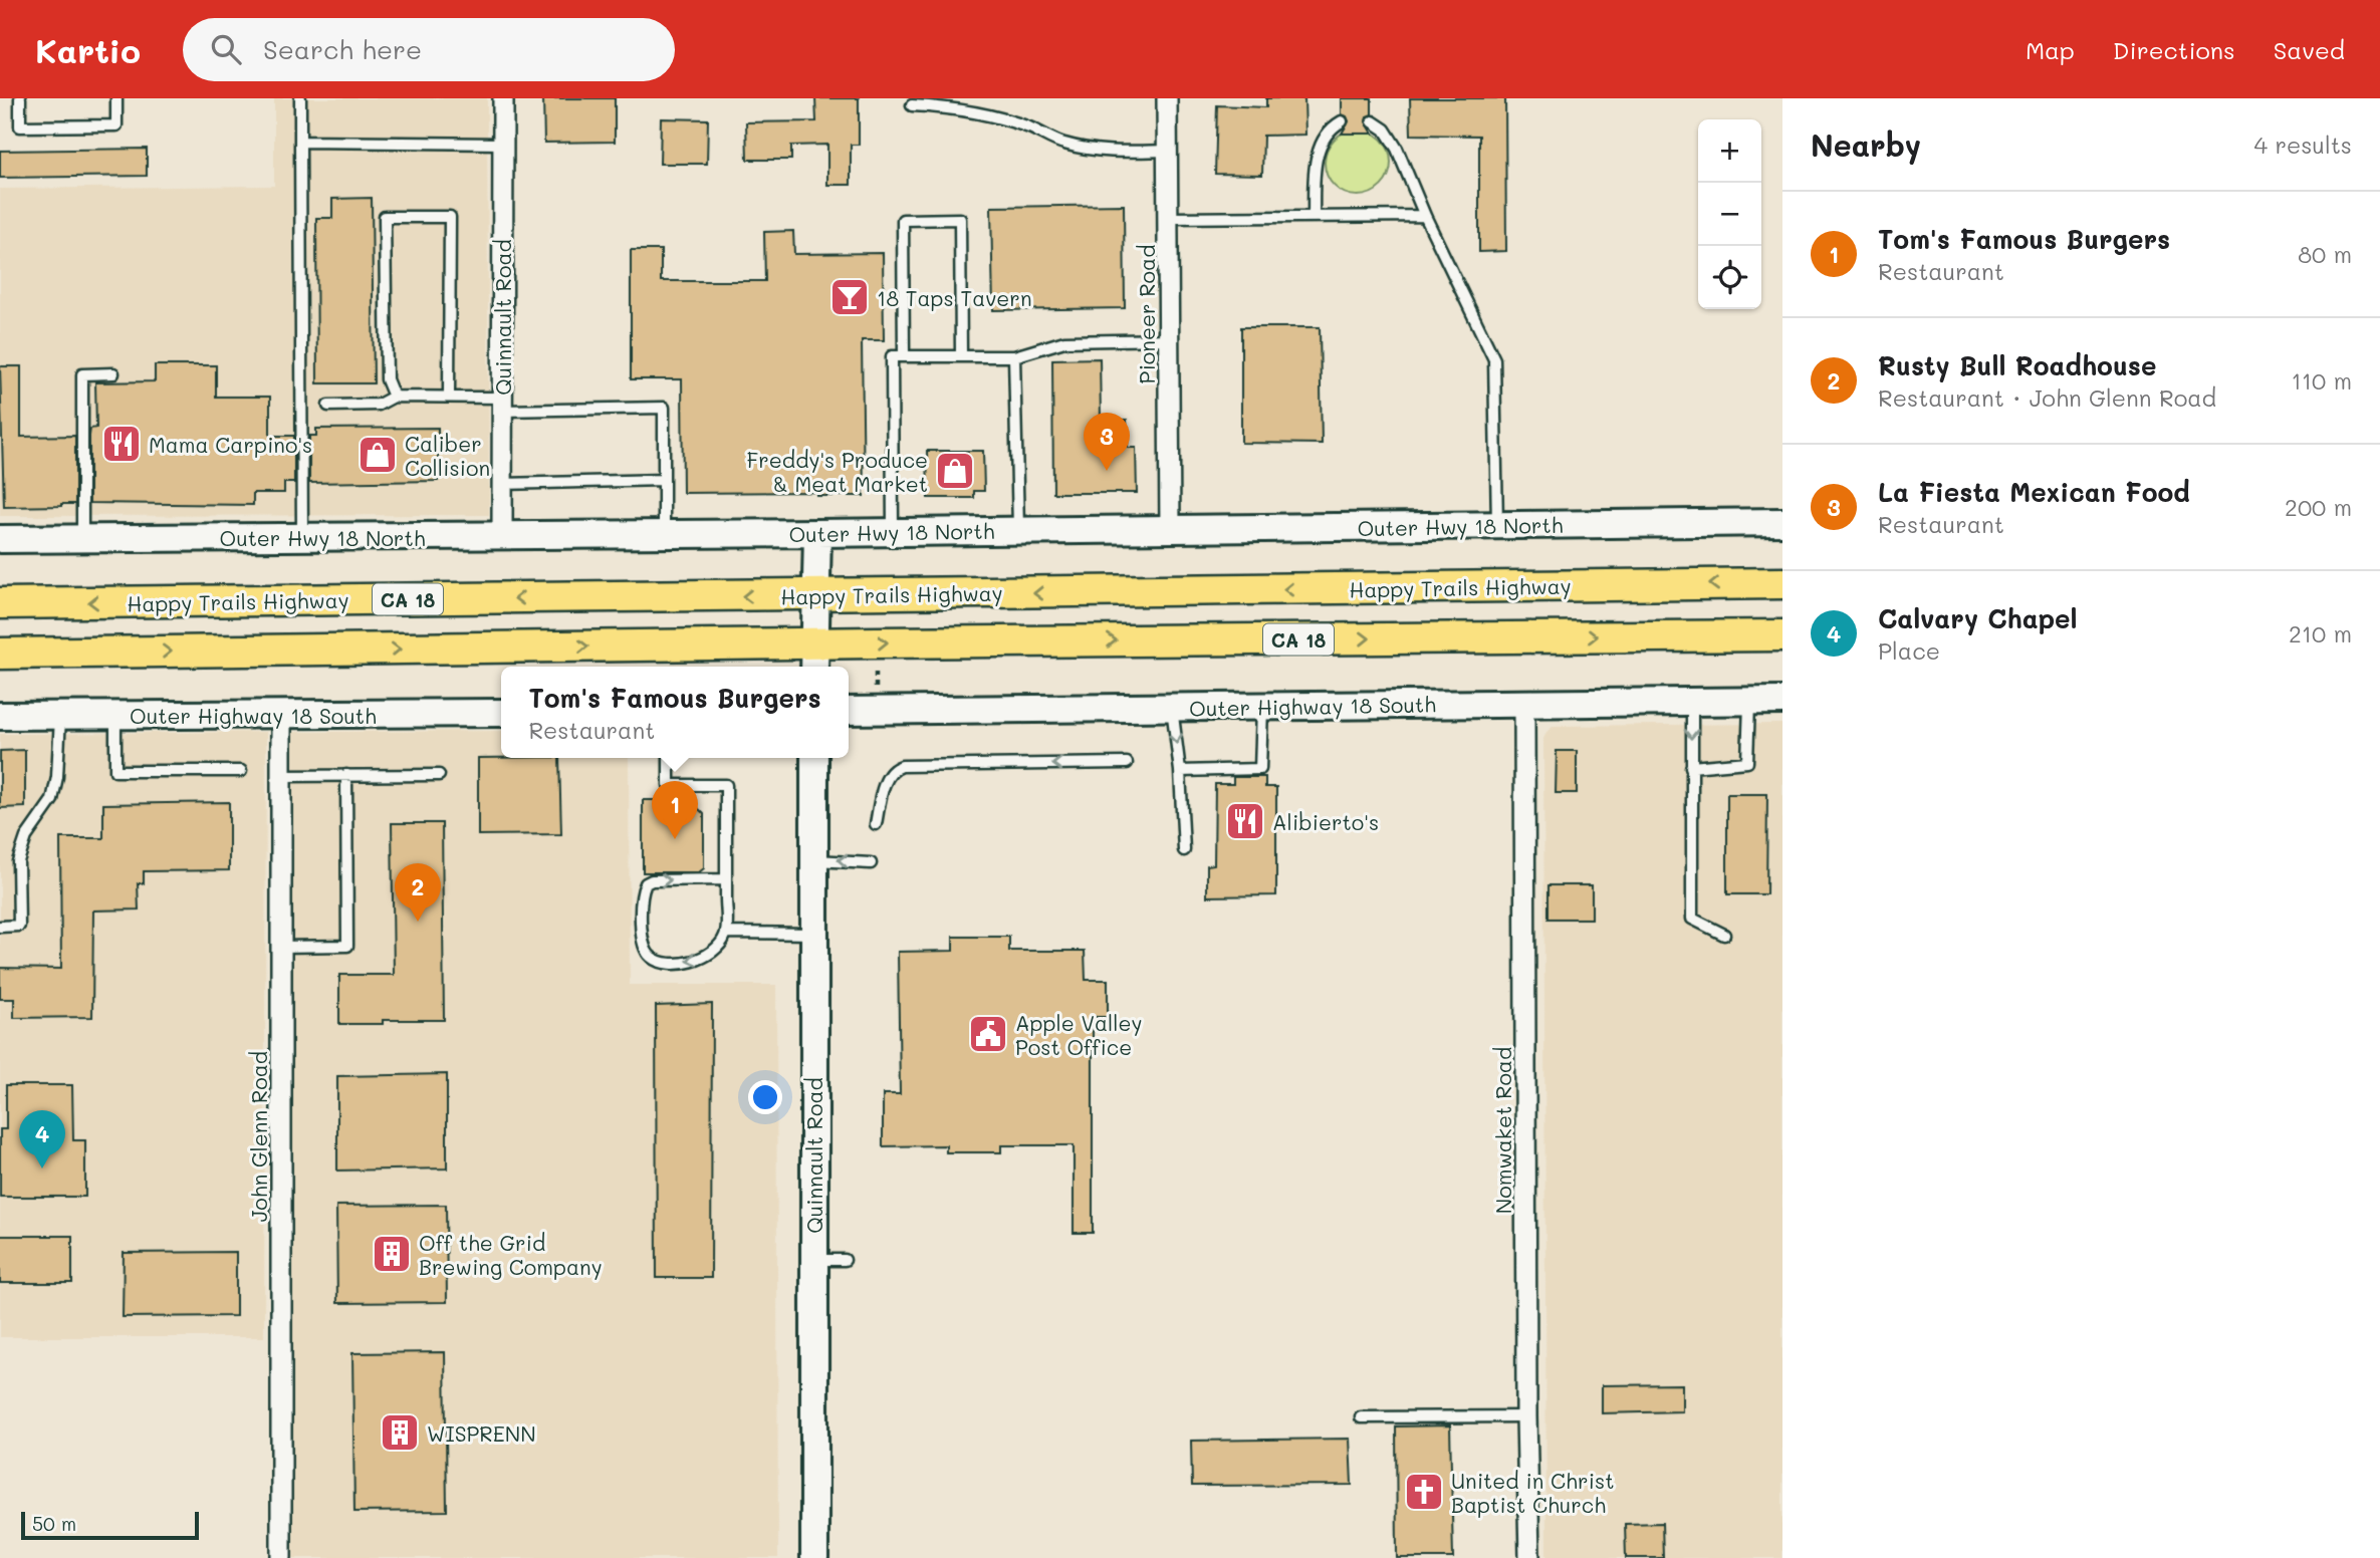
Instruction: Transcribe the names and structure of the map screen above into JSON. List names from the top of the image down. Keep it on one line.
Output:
{"streets":{"main road":["Happy Trails Highway","CA 18"],"street":["Pioneer Road","Quinnault Road","Outer Hwy 18 North","Outer Highway 18 South","Nomwaket Road","John Glenn Road"]},"crossings":[["Pioneer Road","Outer Hwy 18 North"],["Quinnault Road","Outer Hwy 18 North"],["Outer Highway 18 South","Nomwaket Road"],["Outer Highway 18 South","John Glenn Road"]],"places":{"bar":["18 Taps Tavern"],"restaurant":["Mama Carpino's","Alibierto's"],"shop":["Caliber Collision","Freddy's Produce & Meat Market"],"public building":["Apple Valley Post Office"],"building":["Off the Grid Brewing Company","WISPRENN"],"church":["United in Christ Baptist Church"]},"scale_bar":"50 m","page":{"header":"Kartio","search":"Search here","nav":["Map","Directions","Saved"],"heading":["Nearby","4 results"],"map_buttons":["+","−"],"list":[{"mark":"1","name":"Tom's Famous Burgers","note":"Restaurant","value":"80 m"},{"mark":"2","name":"Rusty Bull Roadhouse","note":"Restaurant · John Glenn Road","value":"110 m"},{"mark":"3","name":"La Fiesta Mexican Food","note":"Restaurant","value":"200 m"},{"mark":"4","name":"Calvary Chapel","note":"Place","value":"210 m"}],"pins":["3","1","2","4"],"popup":["Tom's Famous Burgers","Restaurant"],"scale":"50 m"}}
